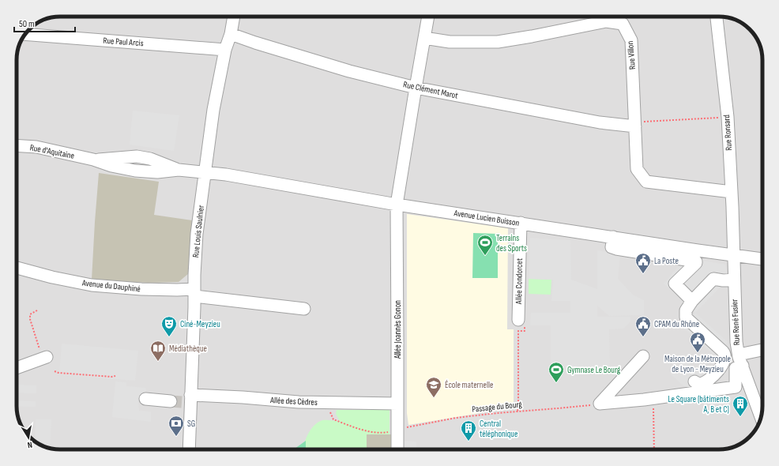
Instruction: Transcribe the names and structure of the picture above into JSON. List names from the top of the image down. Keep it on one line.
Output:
{"streets":{"street":["Rue Paul Arcis","Rue Villon","Rue Clément Marot","Rue Ronsard","Rue d'Aquitaine","Avenue Lucien Buisson","Rue Louis Saulnier","Allée Condorcet","Avenue du Dauphiné","Rue René Fusier","Allée Joannès Gonon","Allée des Cèdres"],"path":["Passage du Bourg"]},"crossings":[["Rue Paul Arcis","Rue Louis Saulnier"],["Rue Villon","Rue Clément Marot"],["Rue Villon","Rue Ronsard"],["Rue Clément Marot","Rue Louis Saulnier"],["Rue Clément Marot","Allée Joannès Gonon"],["Rue Ronsard","Avenue Lucien Buisson"],["Rue Ronsard","Rue René Fusier"],["Rue d'Aquitaine","Avenue Lucien Buisson"],["Rue d'Aquitaine","Rue Louis Saulnier"],["Avenue Lucien Buisson","Rue Louis Saulnier"],["Avenue Lucien Buisson","Allée Condorcet"],["Avenue Lucien Buisson","Rue René Fusier"],["Avenue Lucien Buisson","Allée Joannès Gonon"],["Rue Louis Saulnier","Avenue du Dauphiné"],["Rue Louis Saulnier","Allée des Cèdres"],["Allée Joannès Gonon","Allée des Cèdres"],["Allée Joannès Gonon","Passage du Bourg"],["Allée des Cèdres","Passage du Bourg"]],"places":{"sports":["Terrains des Sports","Gymnase Le Bourg"],"public building":["La Poste","CPAM du Rhône","Maison de la Métropole de Lyon - Meyzieu"],"theatre":["Ciné-Meyzieu"],"library":["Médiathèque"],"school or university":["École maternelle"],"building":["Le Square (bâtiments A, B et C)","Central téléphonique"],"bank":["SG"]},"scale_bar":"50 m","north":"bottom"}
